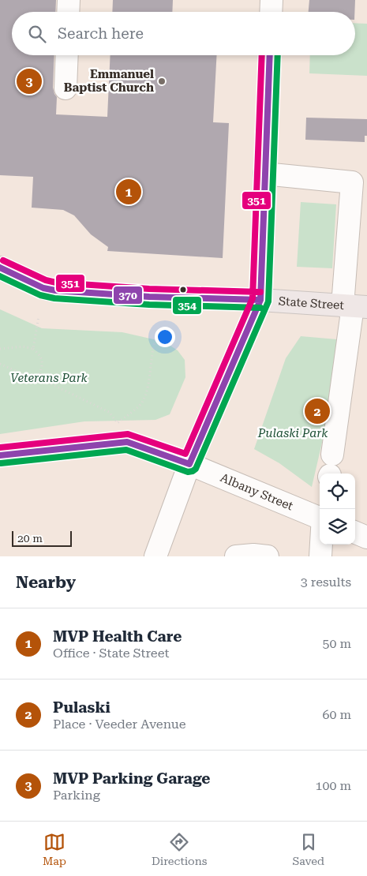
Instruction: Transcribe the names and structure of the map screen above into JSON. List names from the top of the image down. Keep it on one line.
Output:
{"streets":{"main road":["State Street"],"street":["Albany Street"]},"parks":["Veterans Park","Pulaski Park"],"places":["Emmanuel Baptist Church"],"lines":["transit line 370","transit line 354","transit line 351"],"scale_bar":"20 m","page":{"search":"Search here","pins":["3","1","2"],"scale":"20 m","heading":["Nearby","3 results"],"list":[{"mark":"1","name":"MVP Health Care","note":"Office · State Street","value":"50 m"},{"mark":"2","name":"Pulaski","note":"Place · Veeder Avenue","value":"60 m"},{"mark":"3","name":"MVP Parking Garage","note":"Parking","value":"100 m"}],"nav":["Map","Directions","Saved"]}}
